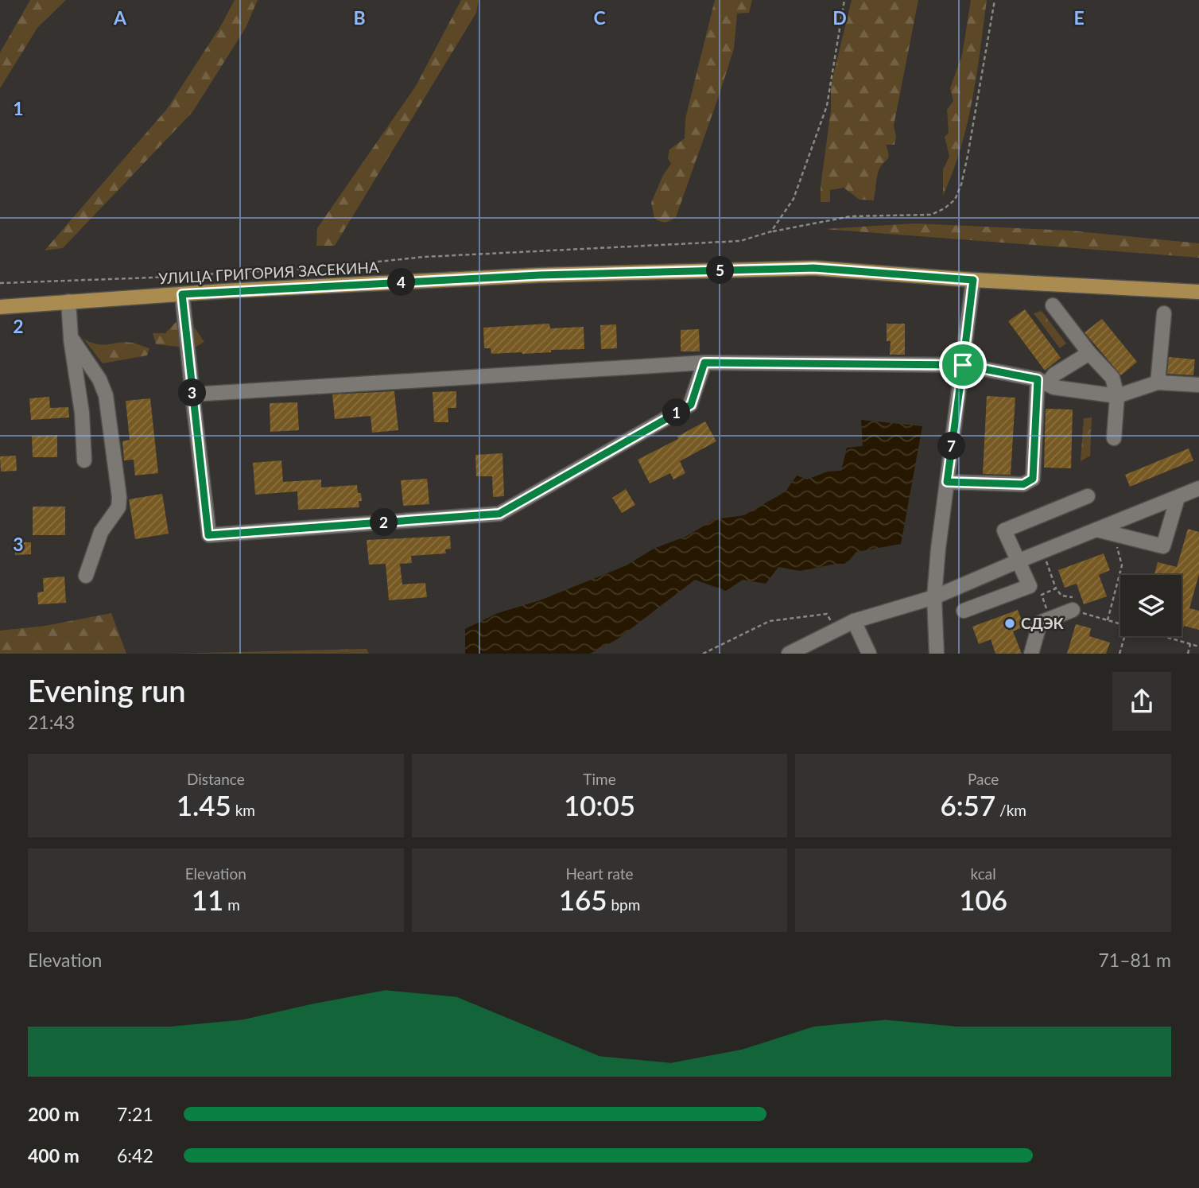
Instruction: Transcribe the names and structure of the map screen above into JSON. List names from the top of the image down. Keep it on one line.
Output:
{"streets":{"main road":["УЛИЦА ГРИГОРИЯ ЗАСЕКИНА"]},"places":["СДЭК"],"page":{"pins":["5","4","3","1","7","2"],"heading":["Evening run","21:43"],"stats":[["Distance","1.45 km"],["Time","10:05"],["Pace","6:57 /km"],["Elevation","11 m"],["Heart rate","165 bpm"],["kcal","106"]],"chart":["Elevation","71–81 m"],"list":[{"name":"200 m","note":"7:21"},{"name":"400 m","note":"6:42"}]},"grid":{"columns":["A","B","C","D","E"],"rows":["1","2","3"]}}
